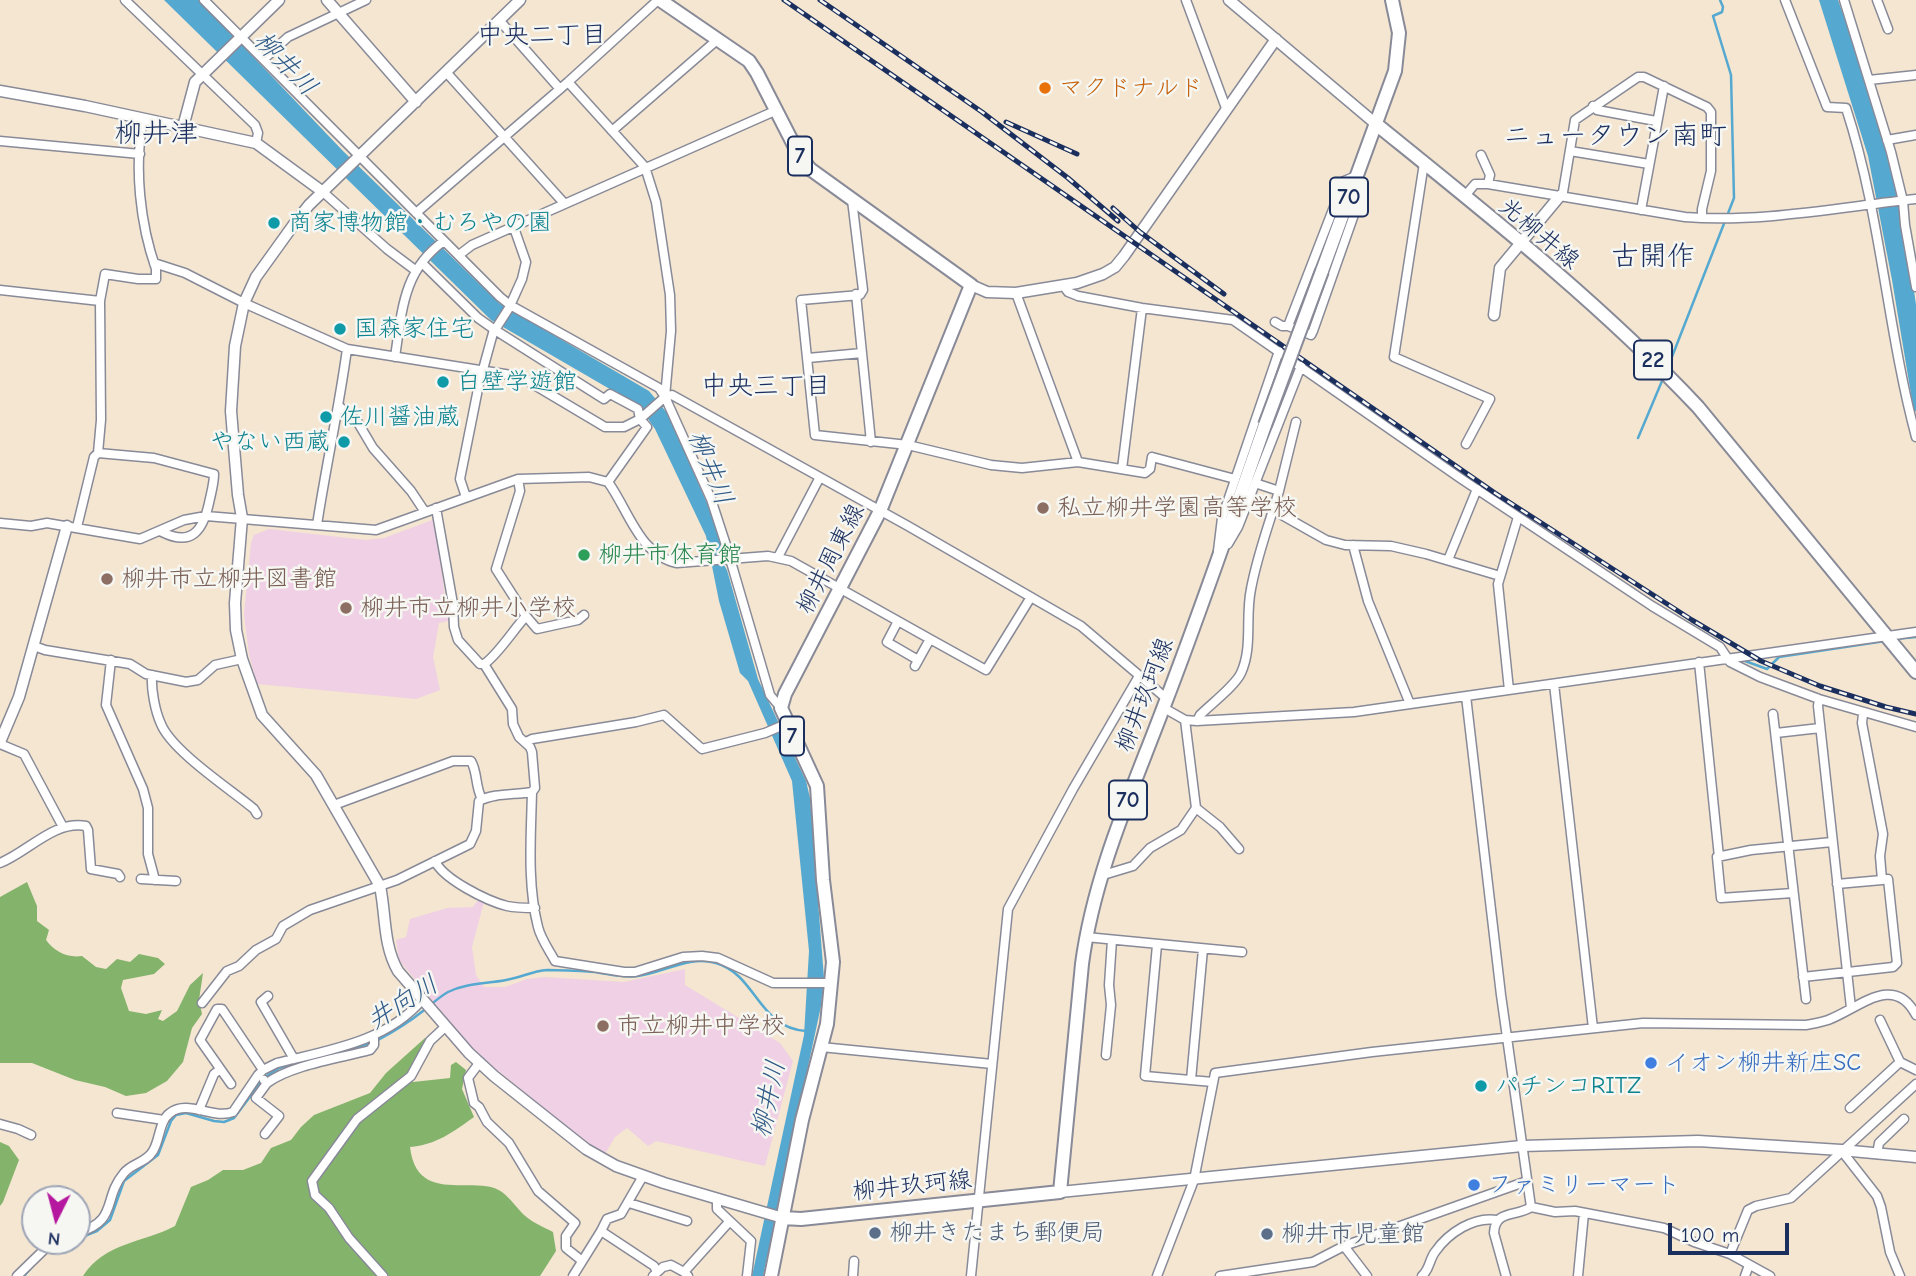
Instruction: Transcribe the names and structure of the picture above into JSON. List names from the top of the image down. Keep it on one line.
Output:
{"streets":{"main road":["7","70","光柳井線","22","柳井周東線","柳井玖珂線"]},"crossings":[["7","柳井周東線"],["7","柳井玖珂線"],["光柳井線","柳井玖珂線"]],"districts":["中央二丁目","柳井津","ニュータウン南町","古開作","中央三丁目"],"water":["柳井川","井向川"],"places":["マクドナルド","商家博物館・むろやの園","国森家住宅","白壁学遊館","佐川醤油蔵","やない西蔵","私立柳井学園高等学校","柳井市体育館","柳井市立柳井図書館","柳井市立柳井小学校","市立柳井中学校","イオン柳井新庄SC","パチンコRITZ","ファミリーマート","柳井きたまち郵便局","柳井市児童館"],"scale_bar":"100 m","north":"bottom"}
